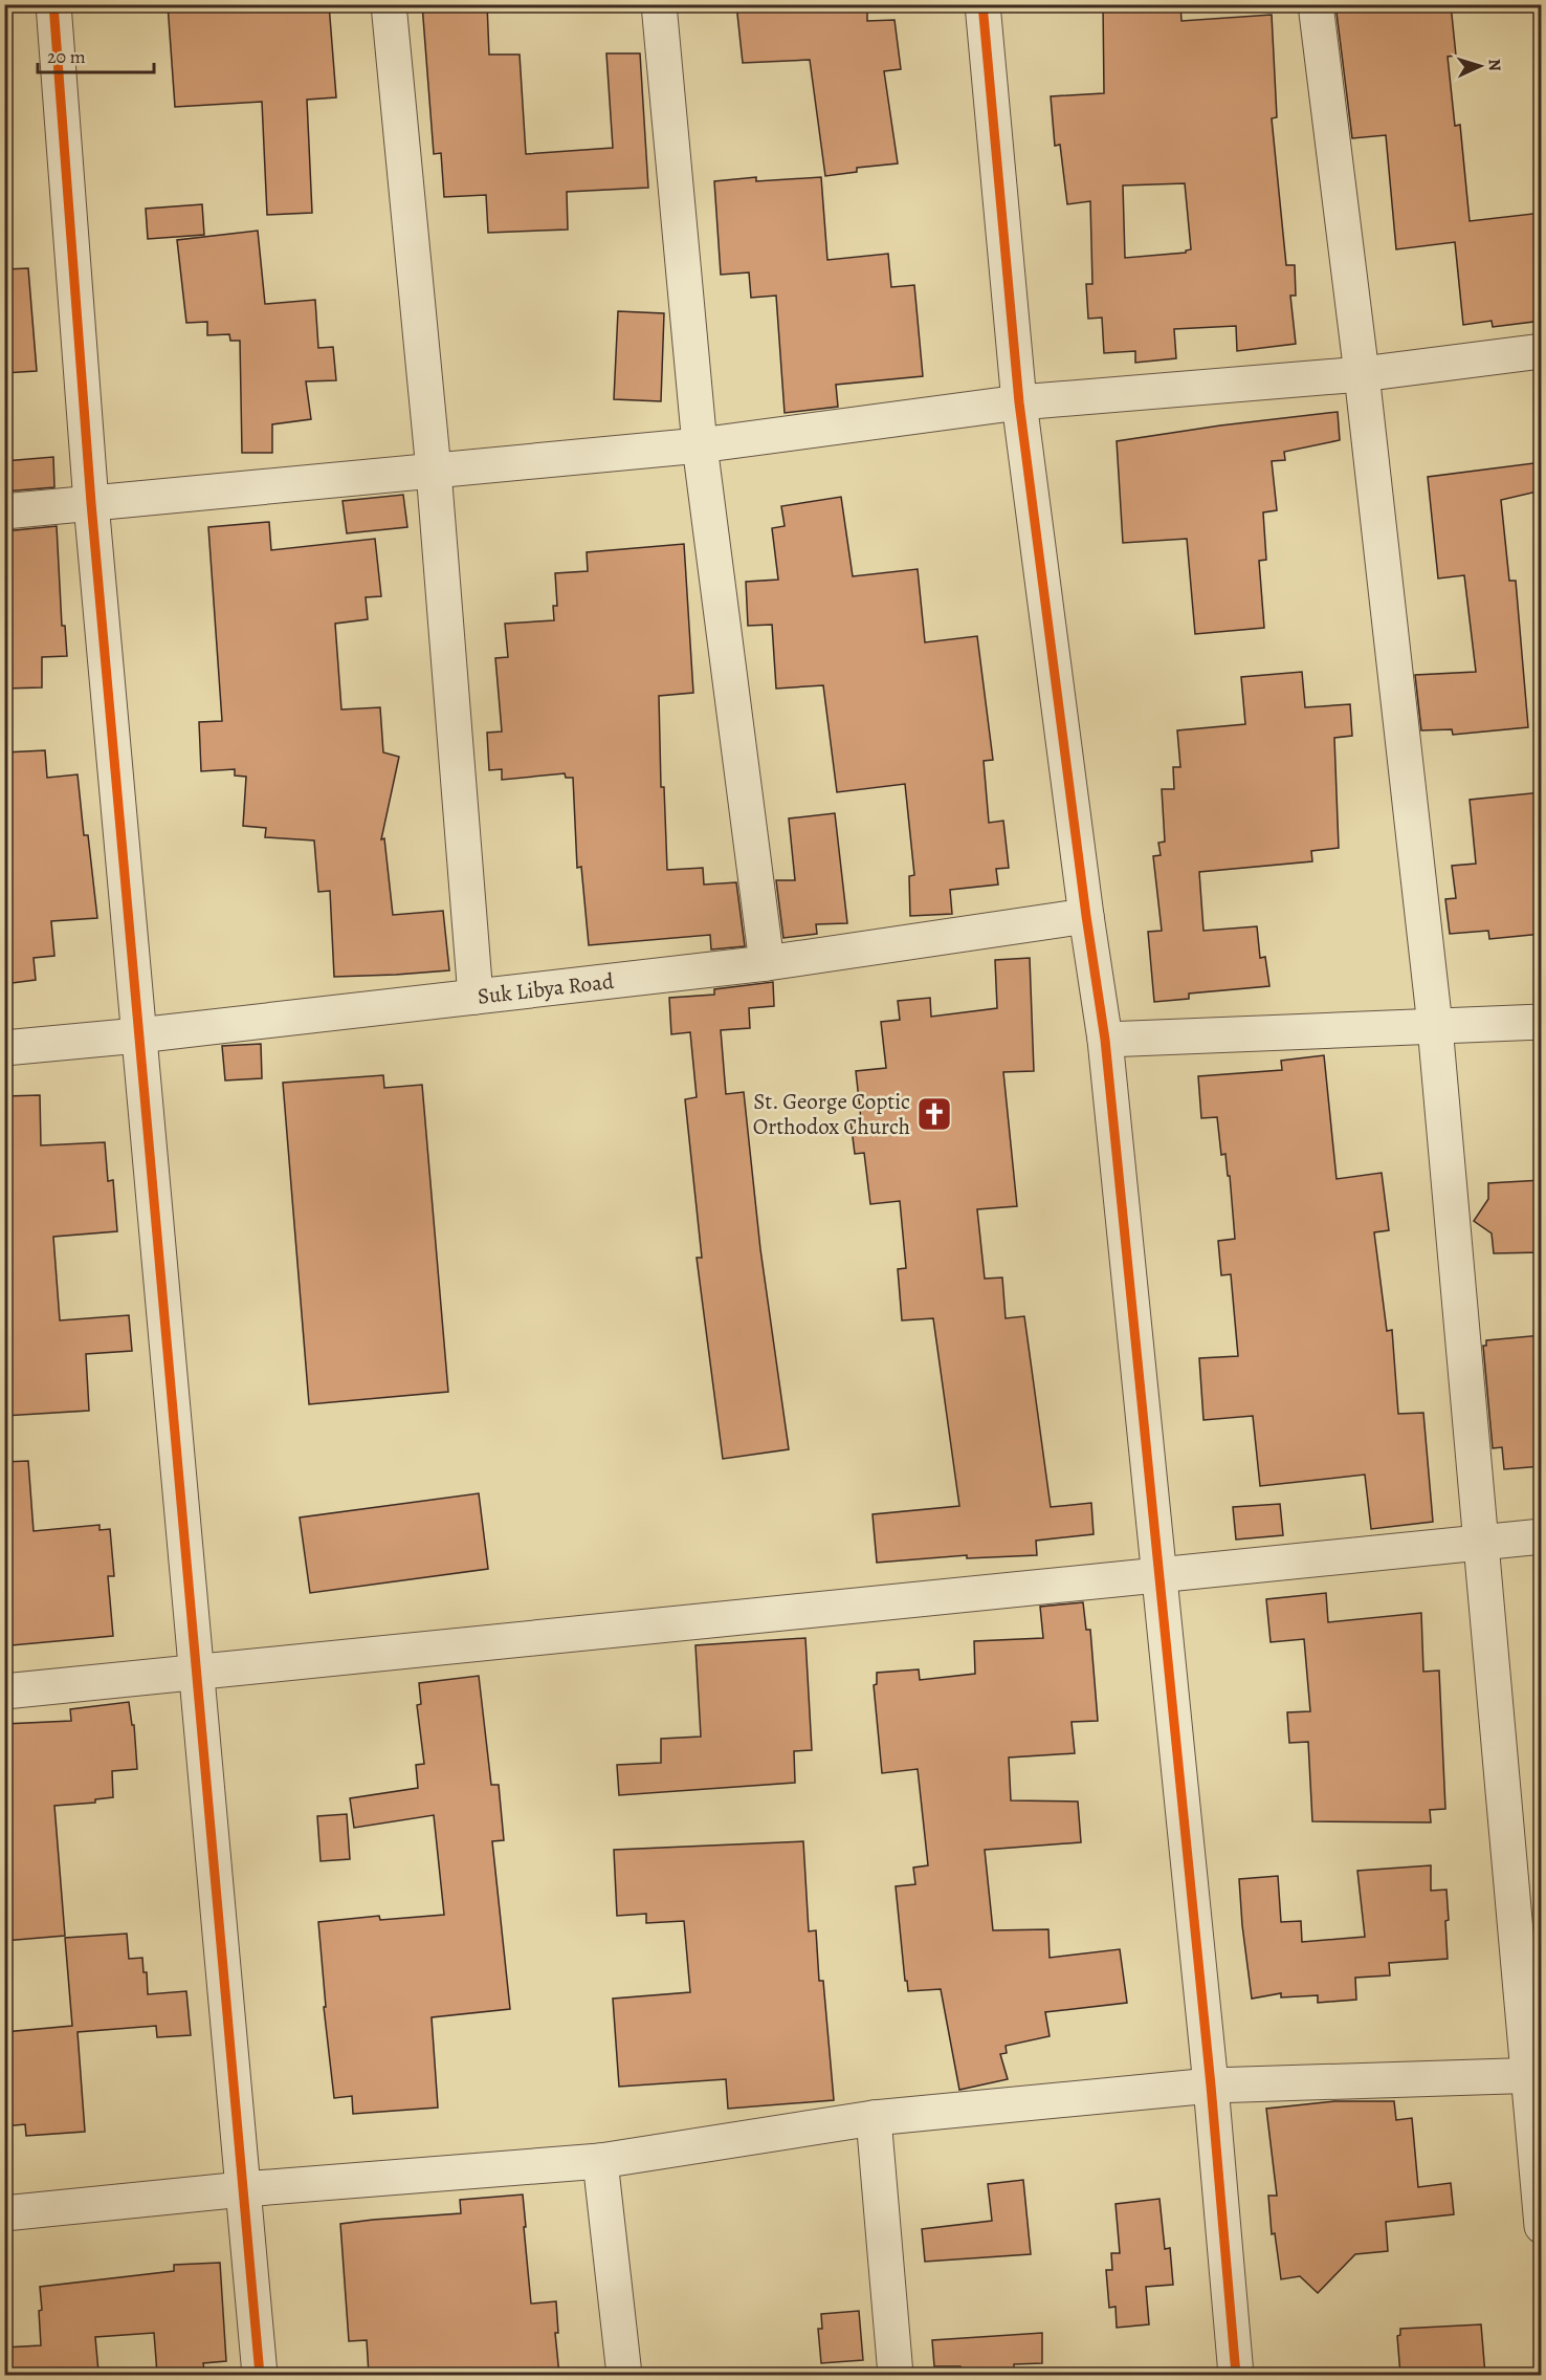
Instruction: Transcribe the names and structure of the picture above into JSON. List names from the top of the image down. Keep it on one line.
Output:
{"streets":{"street":["Suk Libya Road"]},"places":{"church":["St. George Coptic Orthodox Church"]},"scale_bar":"20 m","north":"right"}
